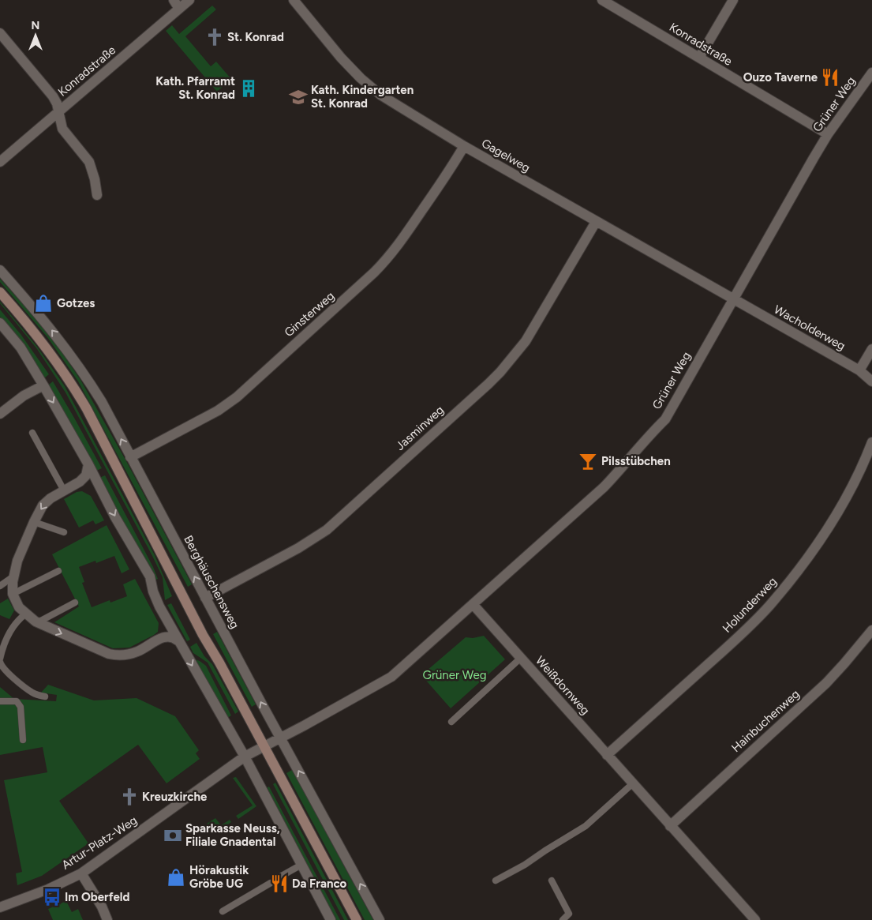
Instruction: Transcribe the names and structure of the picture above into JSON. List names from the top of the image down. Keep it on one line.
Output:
{"streets":{"street":["Konradstraße","Grüner Weg","Gagelweg","Ginsterweg","Wacholderweg","Jasminweg","Berghäuschensweg","Holunderweg","Weißdornweg","Hainbuchenweg","Artur-Platz-Weg"]},"crossings":[["Konradstraße","Grüner Weg"],["Grüner Weg","Gagelweg"],["Grüner Weg","Wacholderweg"],["Grüner Weg","Berghäuschensweg"],["Grüner Weg","Weißdornweg"],["Grüner Weg","Artur-Platz-Weg"],["Gagelweg","Ginsterweg"],["Gagelweg","Wacholderweg"],["Gagelweg","Jasminweg"],["Ginsterweg","Berghäuschensweg"],["Jasminweg","Berghäuschensweg"],["Holunderweg","Weißdornweg"],["Weißdornweg","Hainbuchenweg"]],"parks":["Grüner Weg"],"places":{"church":["St. Konrad","Kreuzkirche"],"restaurant":["Ouzo Taverne","Da Franco"],"building":["Kath. Pfarramt St. Konrad"],"school or university":["Kath. Kindergarten St. Konrad"],"shop":["Gotzes","Hörakustik Gröbe UG"],"bar":["Pilsstübchen"],"bank":["Sparkasse Neuss, Filiale Gnadental"],"bus stop":["Im Oberfeld"]},"north":"top"}
